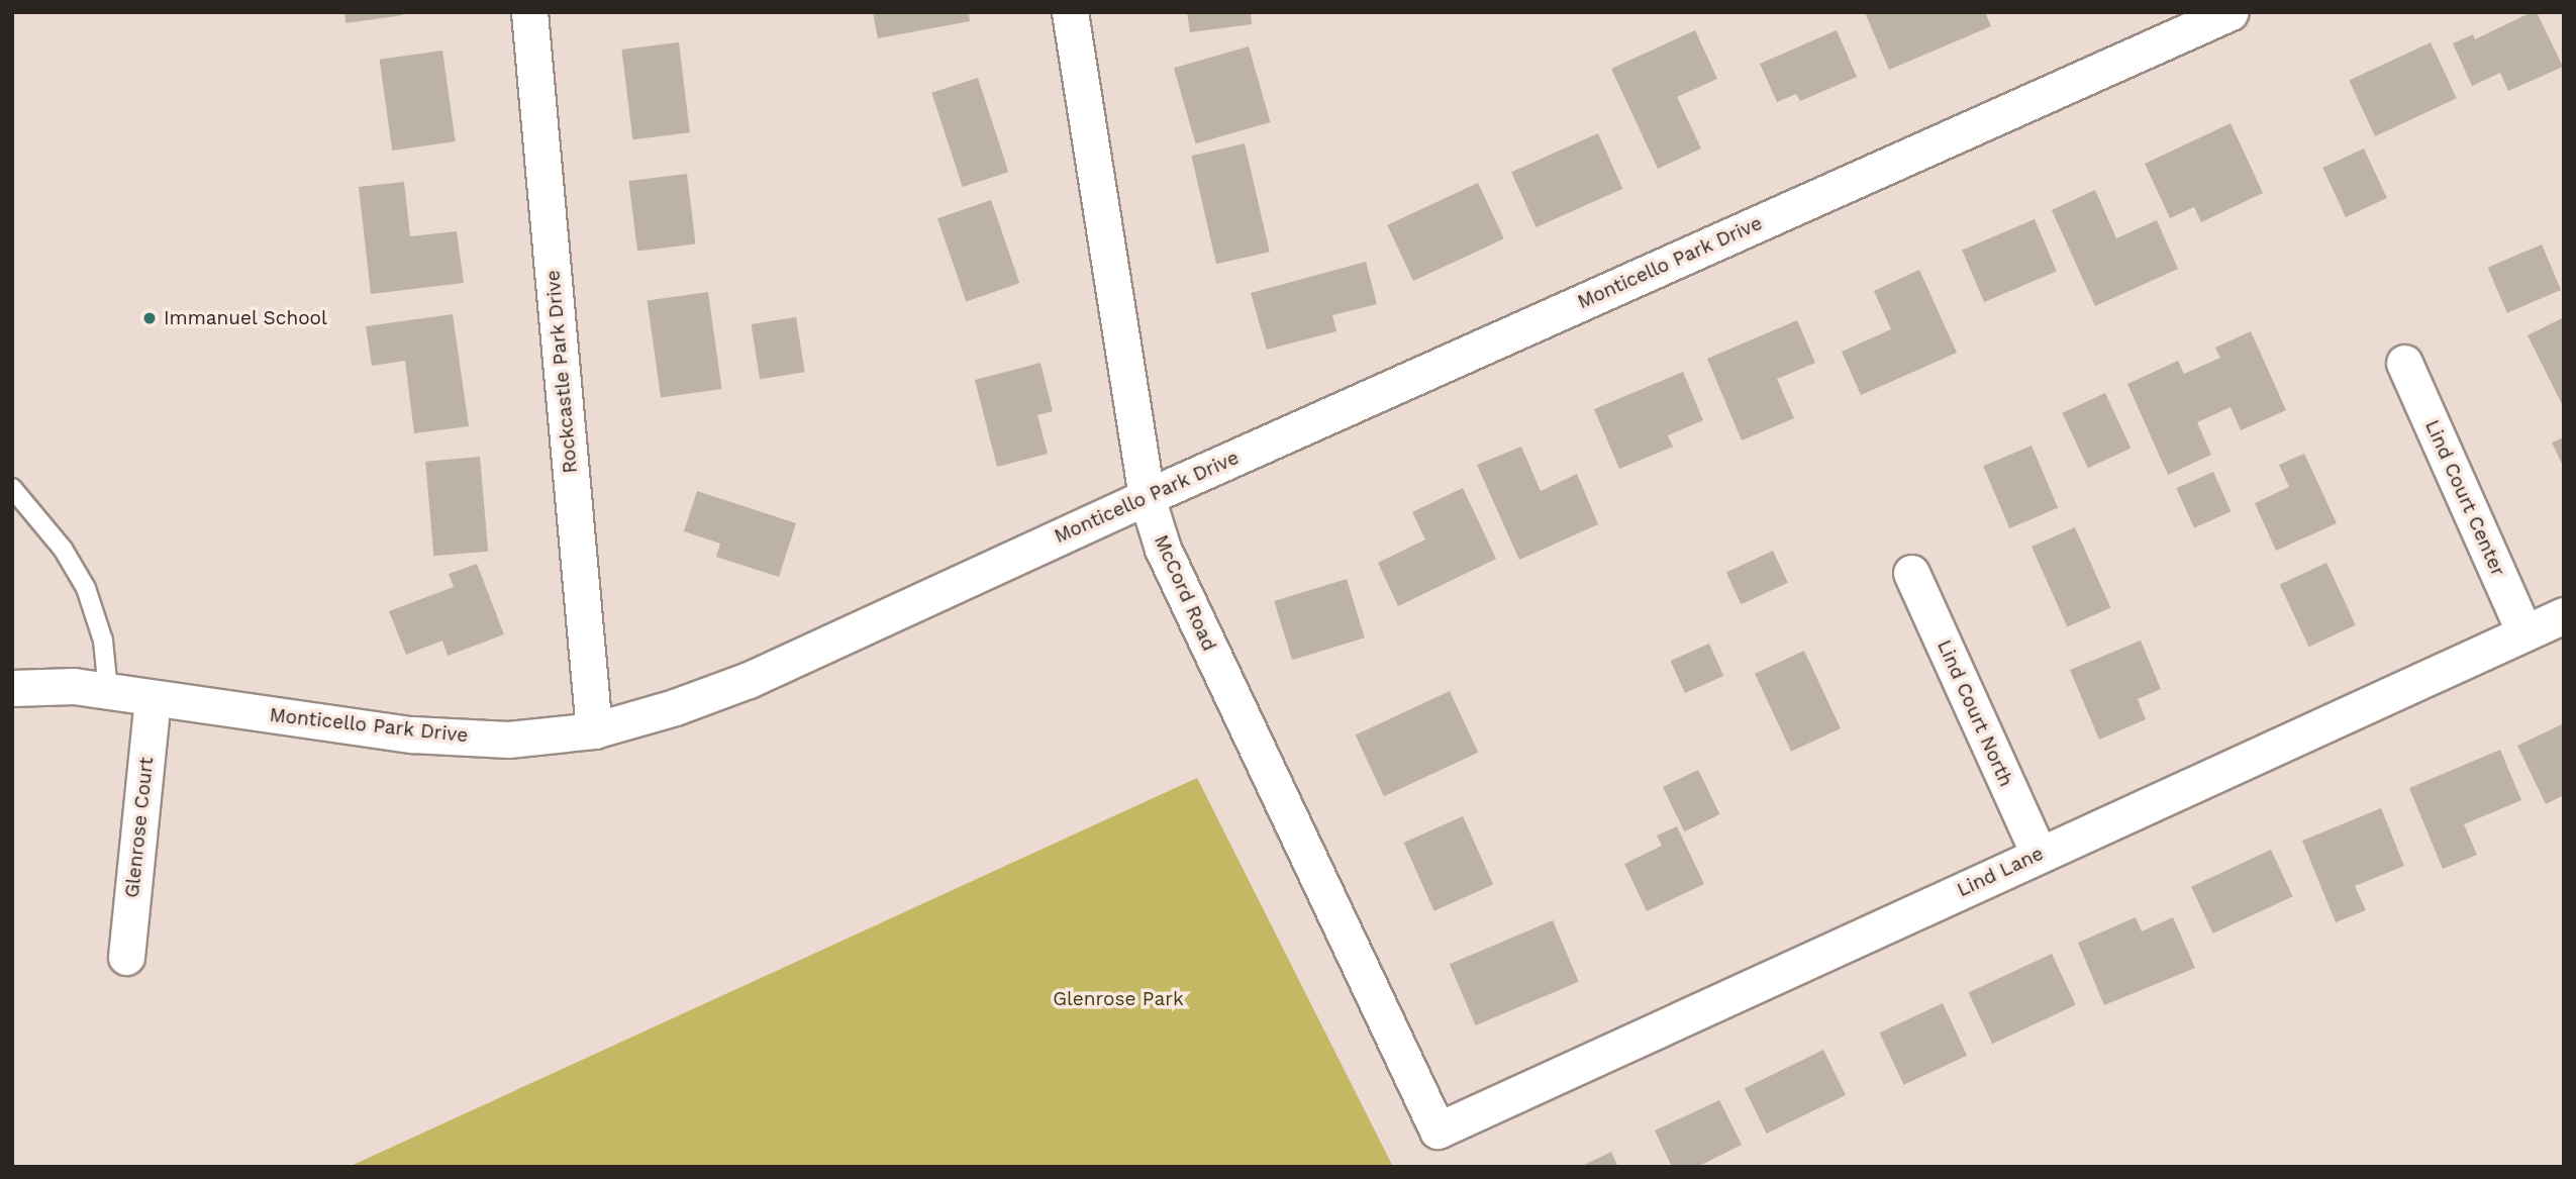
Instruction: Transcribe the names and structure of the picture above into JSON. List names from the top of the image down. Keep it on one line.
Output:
{"streets":{"street":["Monticello Park Drive","Rockcastle Park Drive","Lind Court Center","McCord Road","Lind Court North","Glenrose Court","Lind Lane"]},"crossings":[["Monticello Park Drive","Rockcastle Park Drive"],["Monticello Park Drive","McCord Road"],["Monticello Park Drive","Glenrose Court"],["Lind Court Center","Lind Lane"],["McCord Road","Lind Lane"],["Lind Court North","Lind Lane"]],"parks":["Glenrose Park"],"places":["Immanuel School"]}
